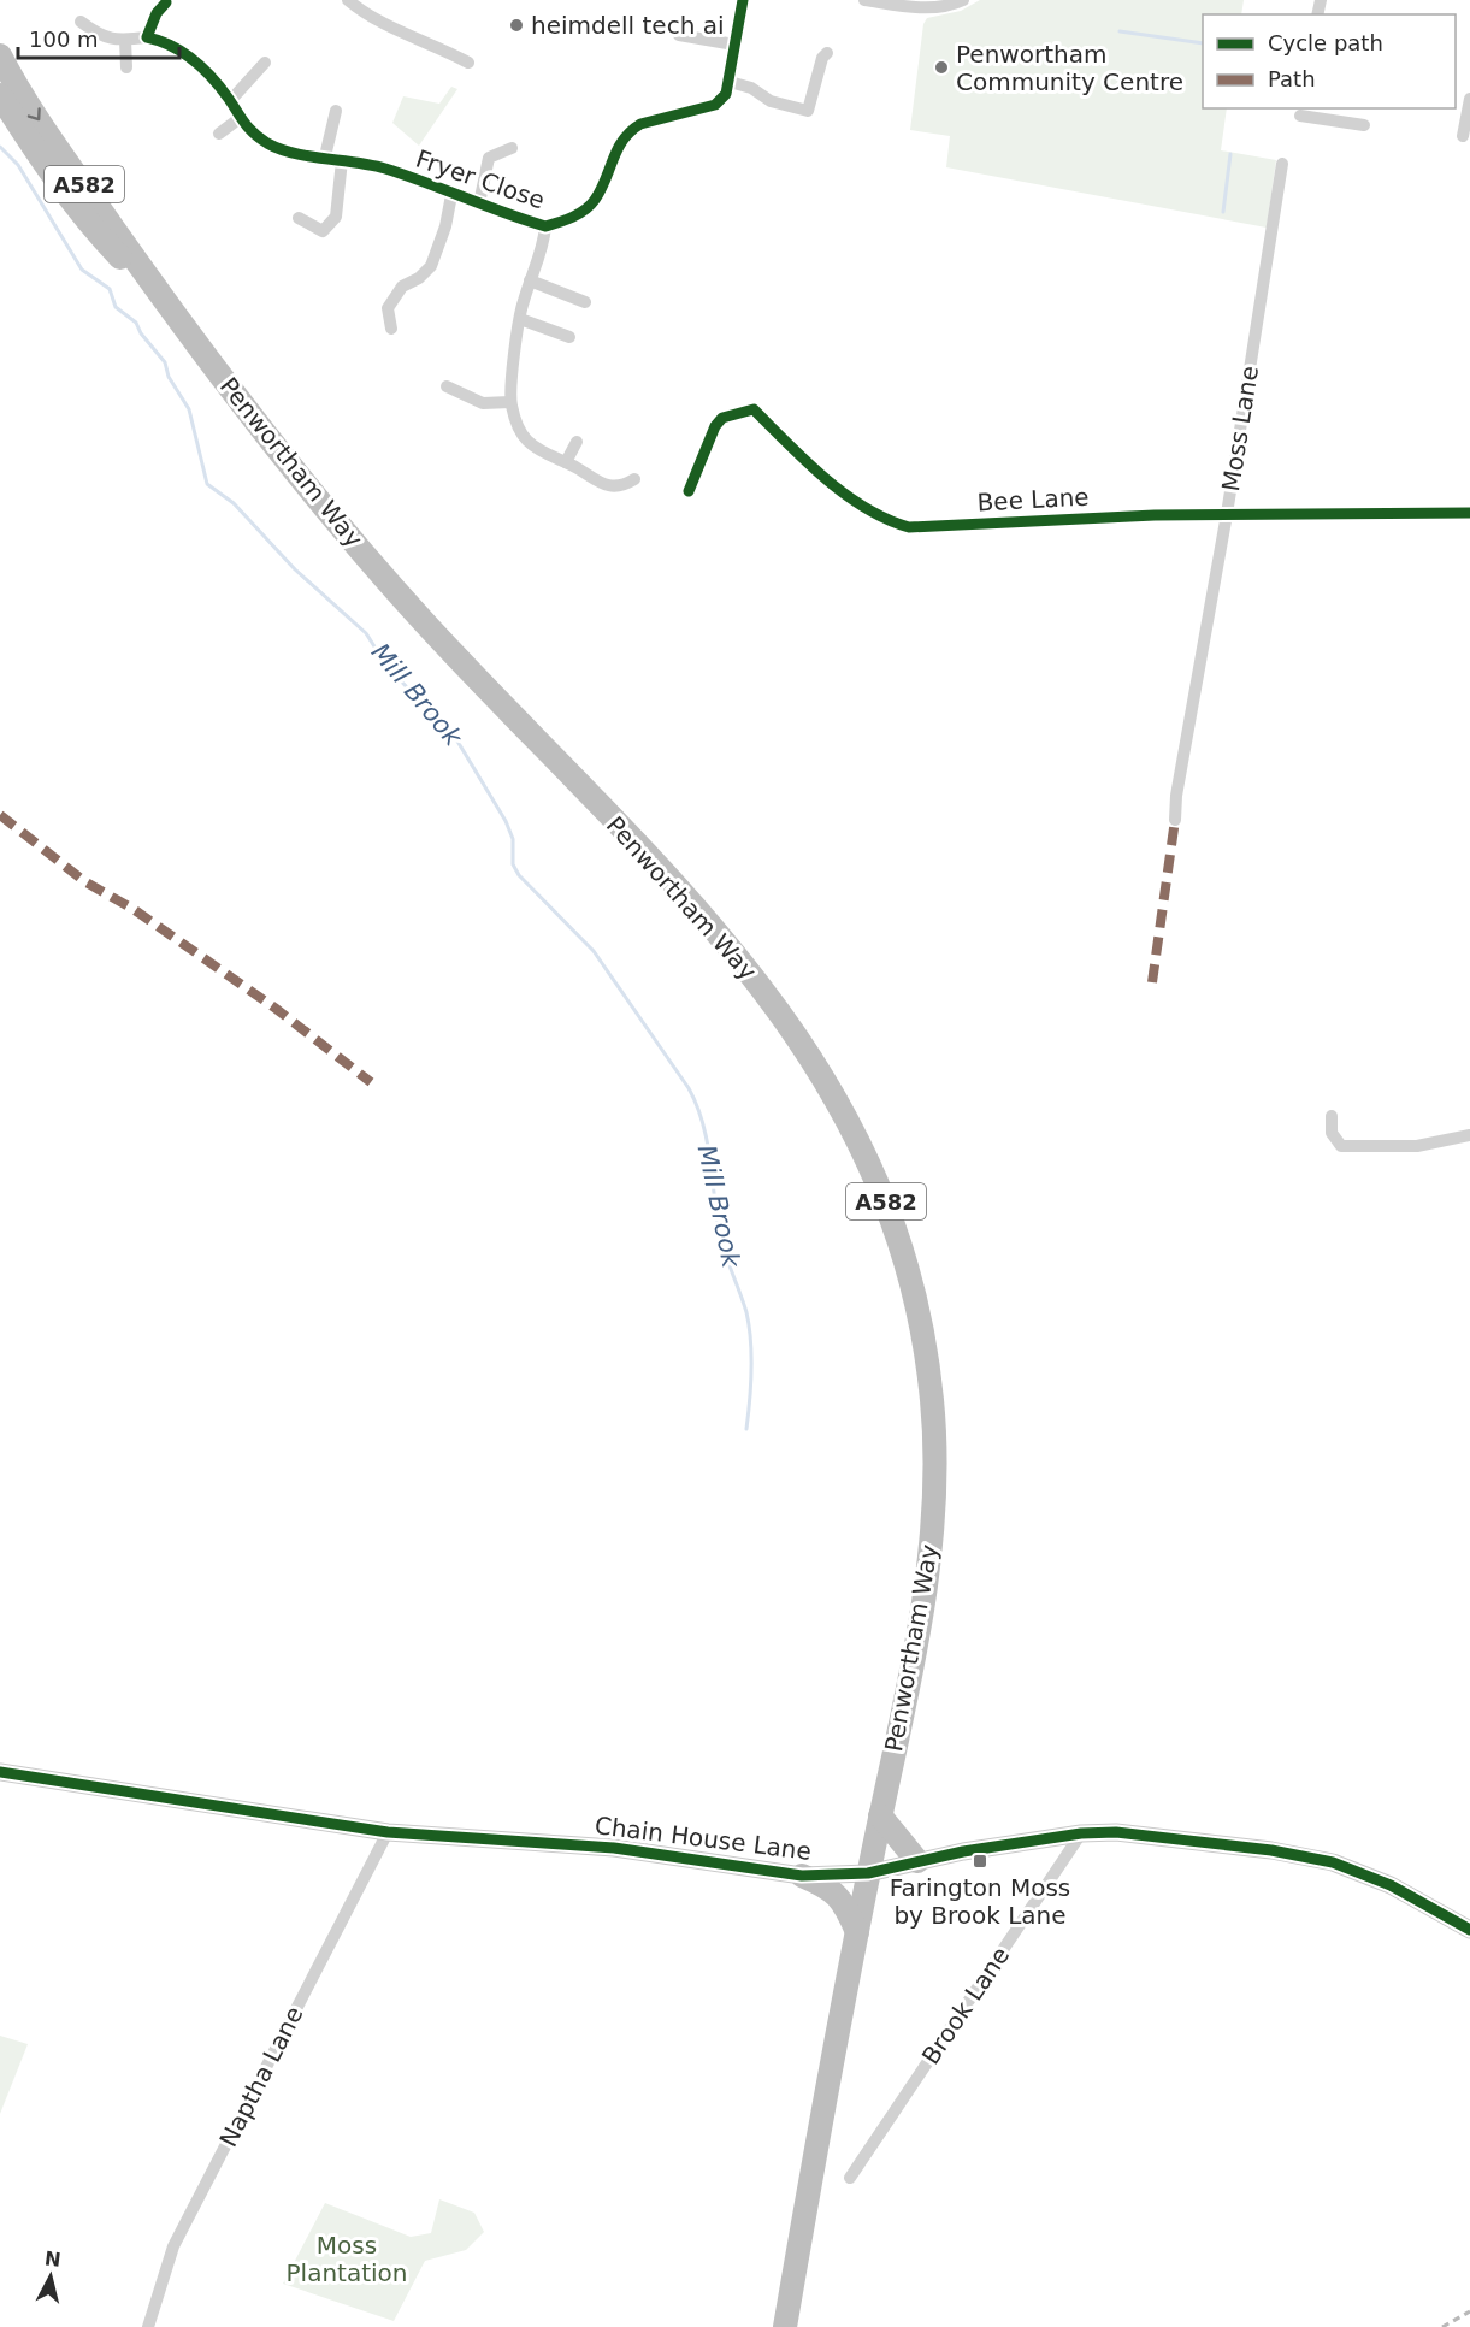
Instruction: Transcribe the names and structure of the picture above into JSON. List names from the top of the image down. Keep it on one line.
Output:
{"streets":{"highway":["A582","Penwortham Way"],"street":["Fryer Close","Moss Lane","Bee Lane","Chain House Lane","Brook Lane","Naptha Lane"]},"crossings":[["Moss Lane","Bee Lane"],["Penwortham Way","Chain House Lane"],["Chain House Lane","Brook Lane"],["Chain House Lane","Naptha Lane"]],"water":["Mill Brook"],"parks":["Moss Plantation"],"places":{"other":["heimdell tech ai","Penwortham Community Centre"],"transit":["Farington Moss by Brook Lane"]},"legend":["Cycle path","Path"],"scale_bar":"100 m","north":"top"}
